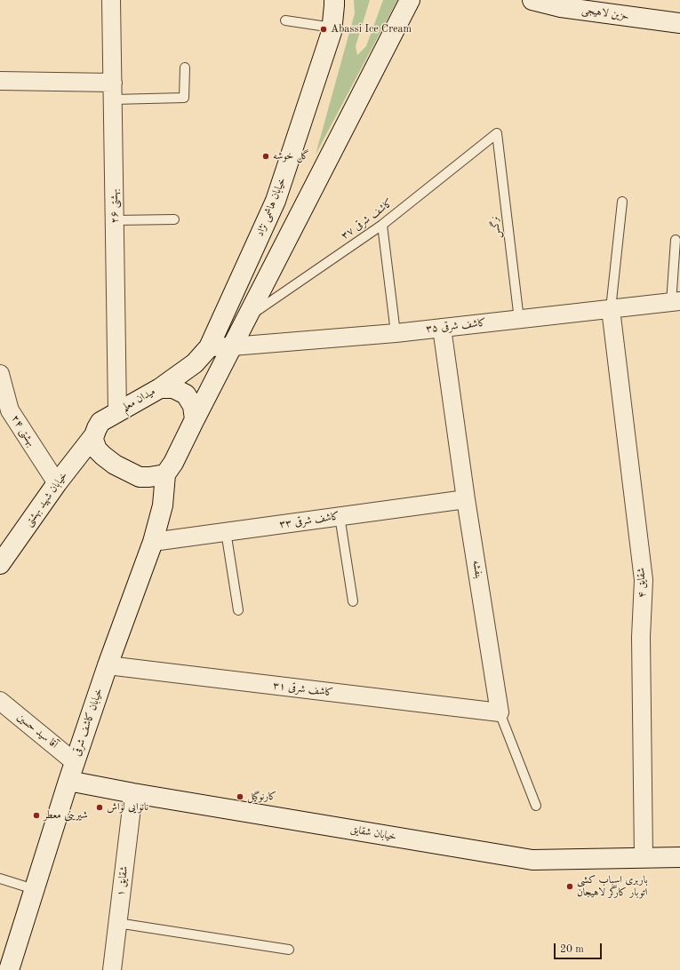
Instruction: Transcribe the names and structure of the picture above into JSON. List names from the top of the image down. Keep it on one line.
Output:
{"streets":{"main road":["حزین لاهیجی","خیابان هاشمی نژاد","میدان معلم","خیابان شهید بهشتی","خیابان کاشف شرقی","خیابان شقایق"],"street":["بهشتی ۲۶","کاشف شرقی ۳۵","بهشتی ۲۴","کاشف شرقی ۳۳","بنفشه","شقایق ۴","کاشف شرقی ۳۱","آقا سید حسین","شقایق ۱"],"lane":["کاشف شرقی ۳۷","نرگس"]},"crossings":[["بهشتی ۲۶","خیابان هاشمی نژاد"],["بهشتی ۲۶","میدان معلم"],["بهشتی ۲۶","خیابان شهید بهشتی"],["بهشتی ۲۶","خیابان کاشف شرقی"],["خیابان هاشمی نژاد","کاشف شرقی ۳۵"],["خیابان هاشمی نژاد","میدان معلم"],["خیابان هاشمی نژاد","خیابان شهید بهشتی"],["خیابان هاشمی نژاد","خیابان کاشف شرقی"],["کاشف شرقی ۳۷","نرگس"],["نرگس","کاشف شرقی ۳۵"],["کاشف شرقی ۳۵","بنفشه"],["کاشف شرقی ۳۵","شقایق ۴"],["میدان معلم","خیابان شهید بهشتی"],["میدان معلم","خیابان کاشف شرقی"],["بهشتی ۲۴","خیابان شهید بهشتی"],["خیابان شهید بهشتی","خیابان کاشف شرقی"],["کاشف شرقی ۳۳","بنفشه"],["کاشف شرقی ۳۳","خیابان کاشف شرقی"],["بنفشه","کاشف شرقی ۳۱"],["شقایق ۴","خیابان شقایق"],["کاشف شرقی ۳۱","خیابان کاشف شرقی"],["خیابان کاشف شرقی","آقا سید حسین"],["خیابان کاشف شرقی","خیابان شقایق"],["خیابان شقایق","شقایق ۱"]],"places":["Abassi Ice Cream","گل خوشه","کارنوگیل","نانوایی لواش","شیرینی معطر","باربری اسباب کشی اتوبار کارگر لاهیجان"],"scale_bar":"20 m"}
